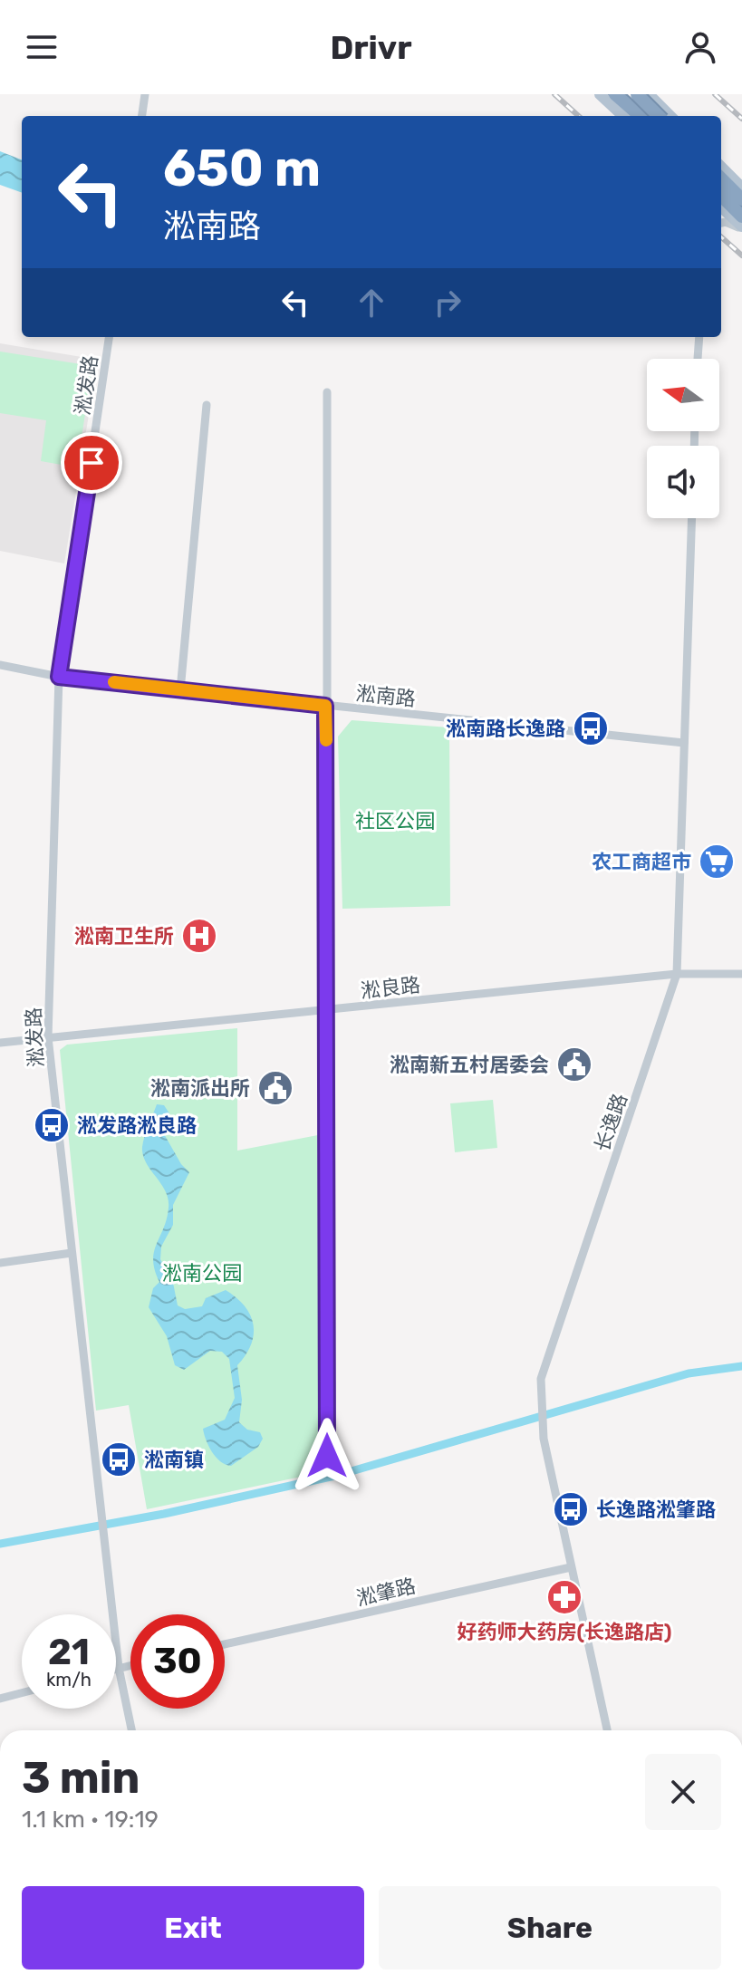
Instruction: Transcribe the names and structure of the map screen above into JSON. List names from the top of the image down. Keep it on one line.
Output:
{"streets":{"street":["淞发路","淞南路","淞良路","长逸路","淞肇路"]},"crossings":[["淞发路","淞南路"],["淞发路","淞良路"],["淞南路","长逸路"],["淞良路","长逸路"],["长逸路","淞肇路"]],"parks":["社区公园","淞南公园"],"places":{"bus stop":["淞南路长逸路","淞发路淞良路","淞南镇","长逸路淞肇路"],"supermarket":["农工商超市"],"hospital":["淞南卫生所"],"public building":["淞南新五村居委会","淞南派出所"],"pharmacy":["好药师大药房(长逸路店)"]},"north":"left","page":{"header":"Drivr","turn":["650 m","淞南路"],"speed":"21 km/h","limit":"30","heading":["3 min","1.1 km · 19:19"],"buttons":["Exit","Share"]}}
